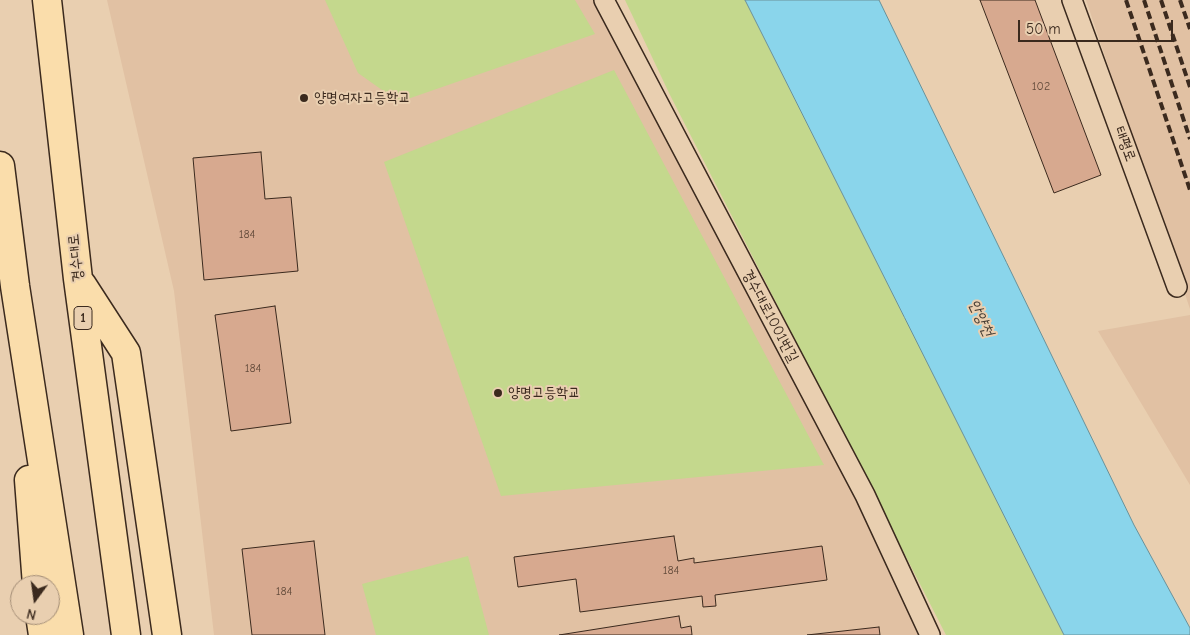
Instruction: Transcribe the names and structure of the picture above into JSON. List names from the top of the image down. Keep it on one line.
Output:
{"streets":{"main road":["경수대로","1"],"street":["태평로","경수대로1001번길"]},"water":["안양천"],"places":["양명여자고등학교","양명고등학교"],"house_numbers":["102","184","184","184","184"],"scale_bar":"50 m","north":"bottom"}
